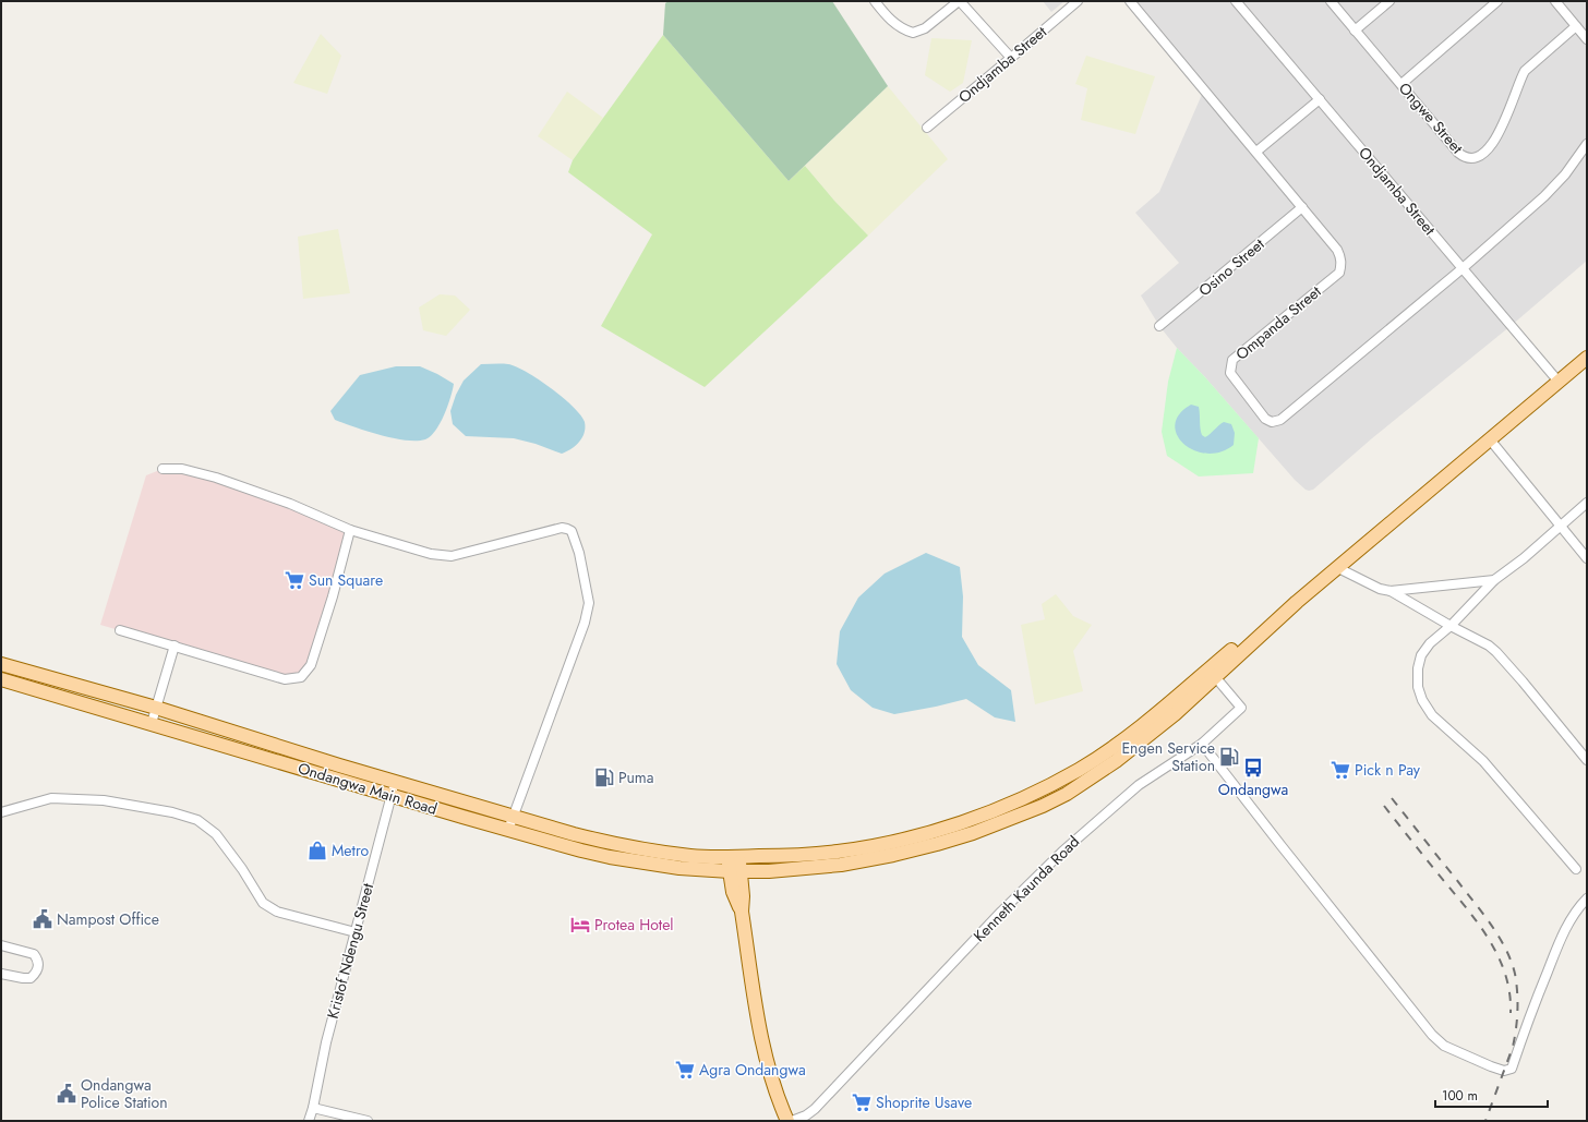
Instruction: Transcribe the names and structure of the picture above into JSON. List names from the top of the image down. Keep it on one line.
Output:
{"streets":{"main road":["Ondangwa Main Road"],"street":["Ondjamba Street","Ongwe Street","Osino Street","Ompanda Street","Kenneth Kaunda Road","Kristof Ndengu Street"]},"crossings":[["Ondjamba Street","Ompanda Street"],["Osino Street","Ompanda Street"],["Ondangwa Main Road","Kenneth Kaunda Road"],["Ondangwa Main Road","Kristof Ndengu Street"]],"places":{"supermarket":["Sun Square","Pick n Pay","Agra Ondangwa","Shoprite Usave"],"fuel station":["Engen Service Station","Puma"],"bus stop":["Ondangwa"],"shop":["Metro"],"public building":["Nampost Office","Ondangwa Police Station"],"hotel":["Protea Hotel"]},"scale_bar":"100 m"}
